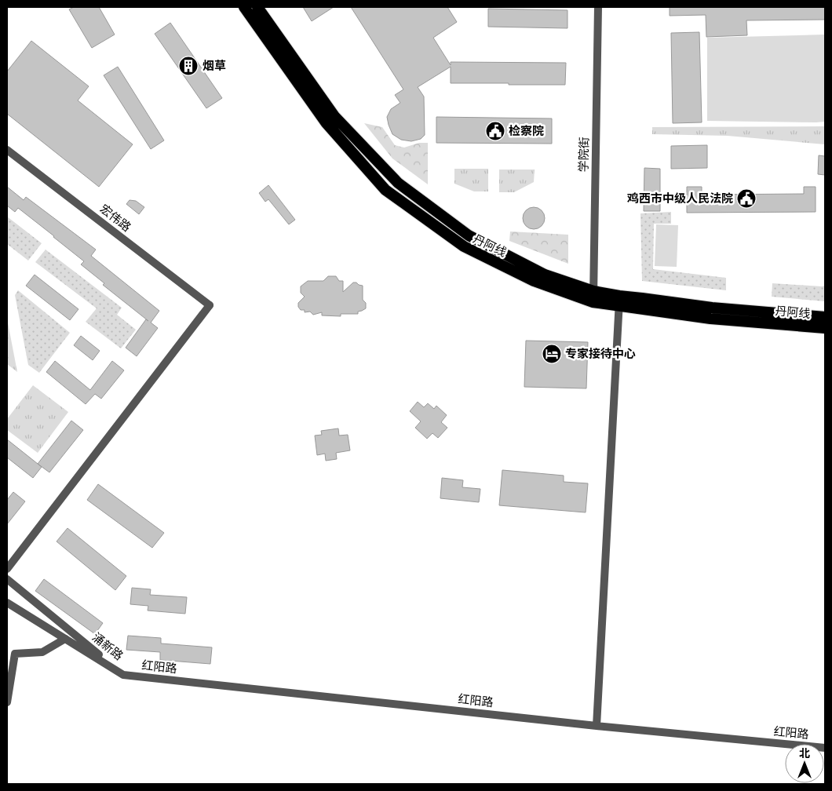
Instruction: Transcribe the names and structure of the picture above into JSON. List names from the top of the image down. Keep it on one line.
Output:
{"streets":{"highway":["丹阿线"],"street":["学院街","宏伟路","涌新路","红阳路"]},"crossings":[["学院街","丹阿线"],["涌新路","红阳路"]],"places":{"building":["烟草"],"public building":["检察院","鸡西市中级人民法院"],"hotel":["专家接待中心"]},"north":"top"}
